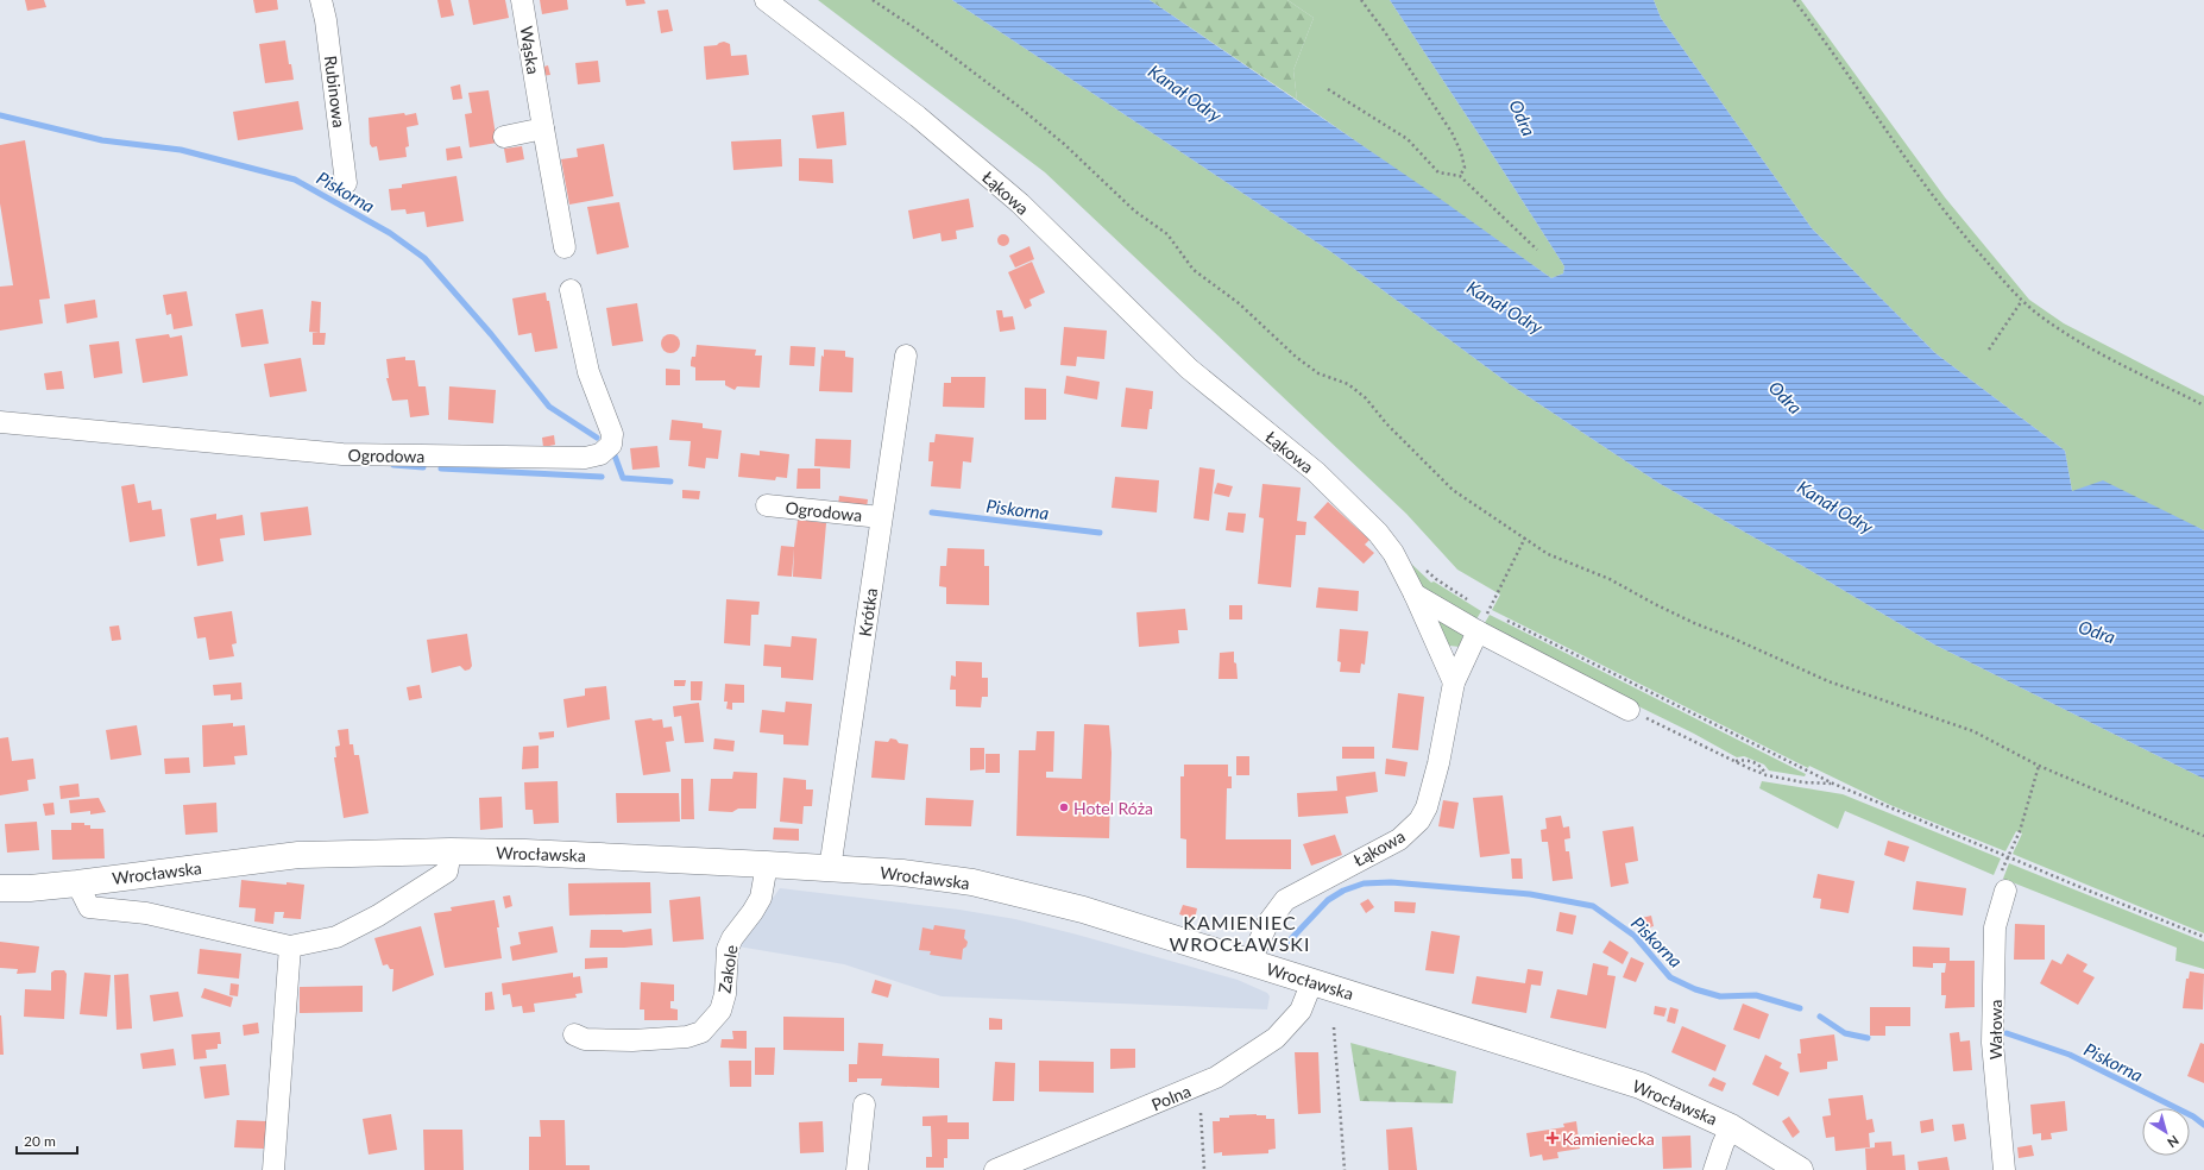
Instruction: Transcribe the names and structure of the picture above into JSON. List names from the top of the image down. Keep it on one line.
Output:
{"streets":{"main road":["Wrocławska"],"street":["Wąska","Rubinowa","Łąkowa","Ogrodowa","Krótka","Zakole","Wałowa","Polna"]},"crossings":[["Łąkowa","Wrocławska"],["Ogrodowa","Krótka"],["Krótka","Wrocławska"],["Wrocławska","Zakole"],["Wrocławska","Polna"]],"districts":["KAMIENIEC WROCŁAWSKI"],"water":["Kanał Odry","Odra","Piskorna"],"places":{"other":["Hotel Róża"],"health":["Kamieniecka"]},"scale_bar":"20 m","north":"bottom right"}
